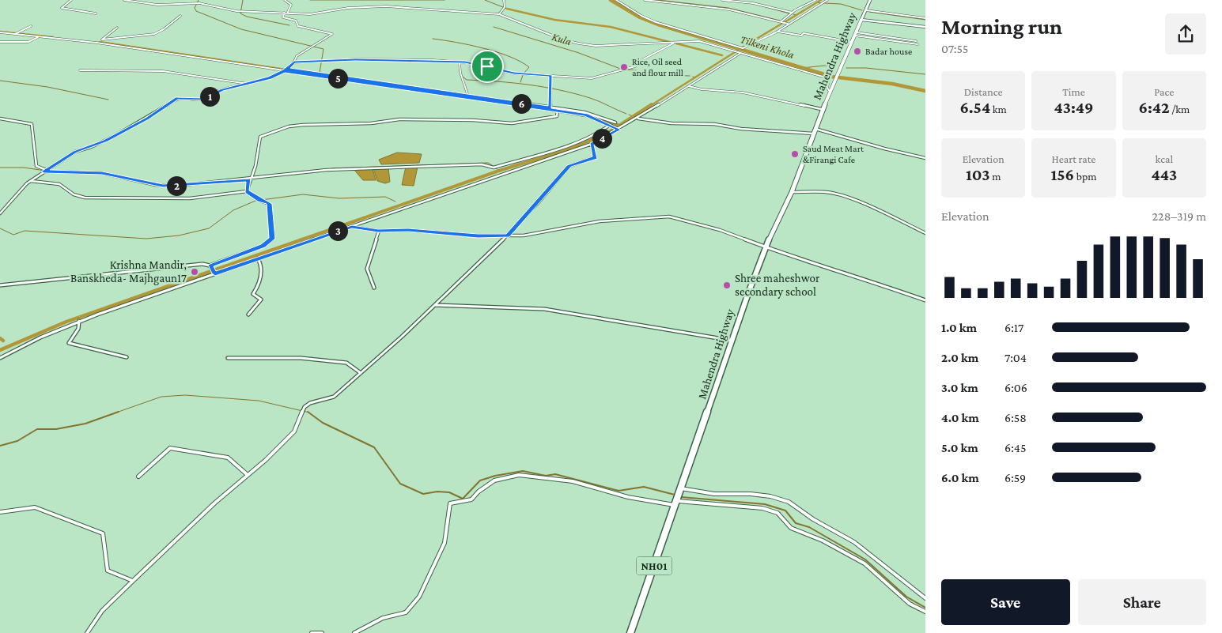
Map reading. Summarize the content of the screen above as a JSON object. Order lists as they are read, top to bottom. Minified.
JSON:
{"streets":{"highway":["Mahendra Highway","NH01"]},"water":["Kula","Tilkeni Khola"],"places":["Badar house","Rice, Oil seed and flour mill","Saud Meat Mart &Firangi Cafe","Krishna Mandir, Banskheda- Majhgaun17","Shree maheshwor secondary school"],"page":{"heading":["Morning run","07:55"],"stats":[["Distance","6.54 km"],["Time","43:49"],["Pace","6:42 /km"],["Elevation","103 m"],["Heart rate","156 bpm"],["kcal","443"]],"pins":["5","1","6","4","2","3"],"chart":["Elevation","228–319 m"],"list":[{"name":"1.0 km","note":"6:17"},{"name":"2.0 km","note":"7:04"},{"name":"3.0 km","note":"6:06"},{"name":"4.0 km","note":"6:58"},{"name":"5.0 km","note":"6:45"},{"name":"6.0 km","note":"6:59"}],"buttons":["Save","Share"]}}
